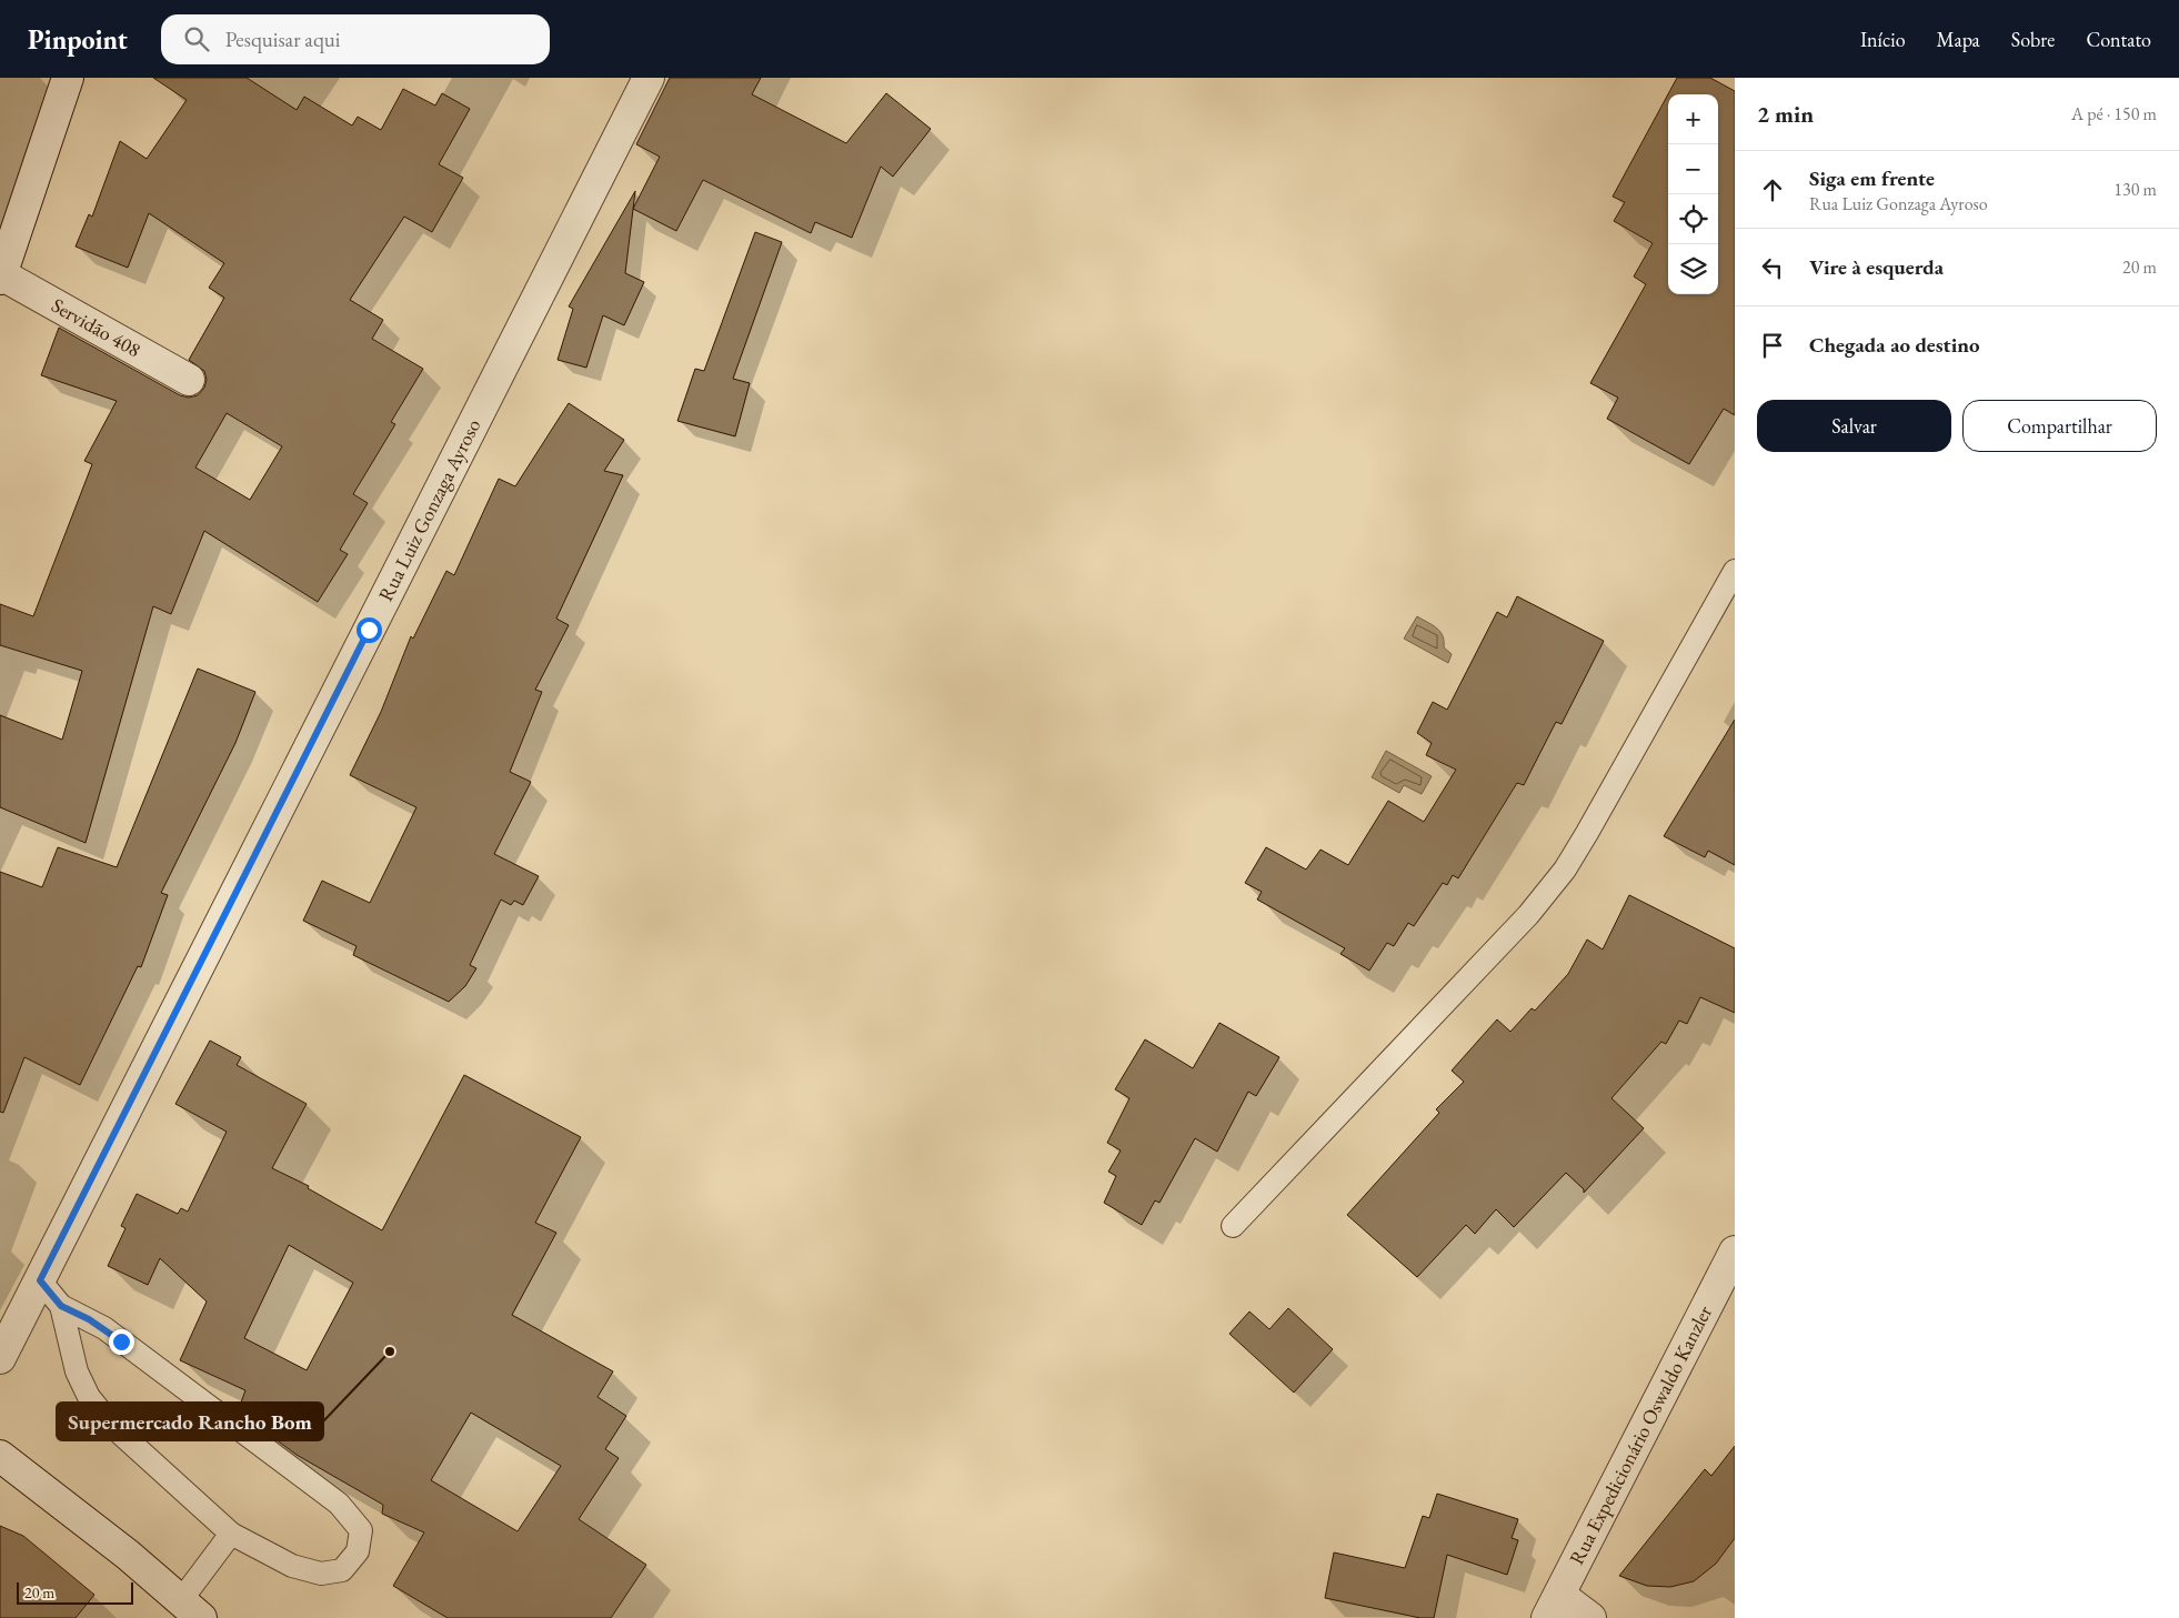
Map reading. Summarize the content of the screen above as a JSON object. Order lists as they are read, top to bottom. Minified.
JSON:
{"streets":{"street":["Servidão 408","Rua Luiz Gonzaga Ayroso","Rua Expedicionário Oswaldo Kanzler"]},"places":["Supermercado Rancho Bom"],"scale_bar":"20 m","page":{"header":"Pinpoint","search":"Pesquisar aqui","nav":["Início","Mapa","Sobre","Contato"],"heading":["2 min","A pé · 150 m"],"map_buttons":["+","−"],"list":[["Siga em frente","Rua Luiz Gonzaga Ayroso","130 m"],["Vire à esquerda","20 m"],"Chegada ao destino"],"buttons":["Salvar","Compartilhar"],"scale":"20 m"}}
